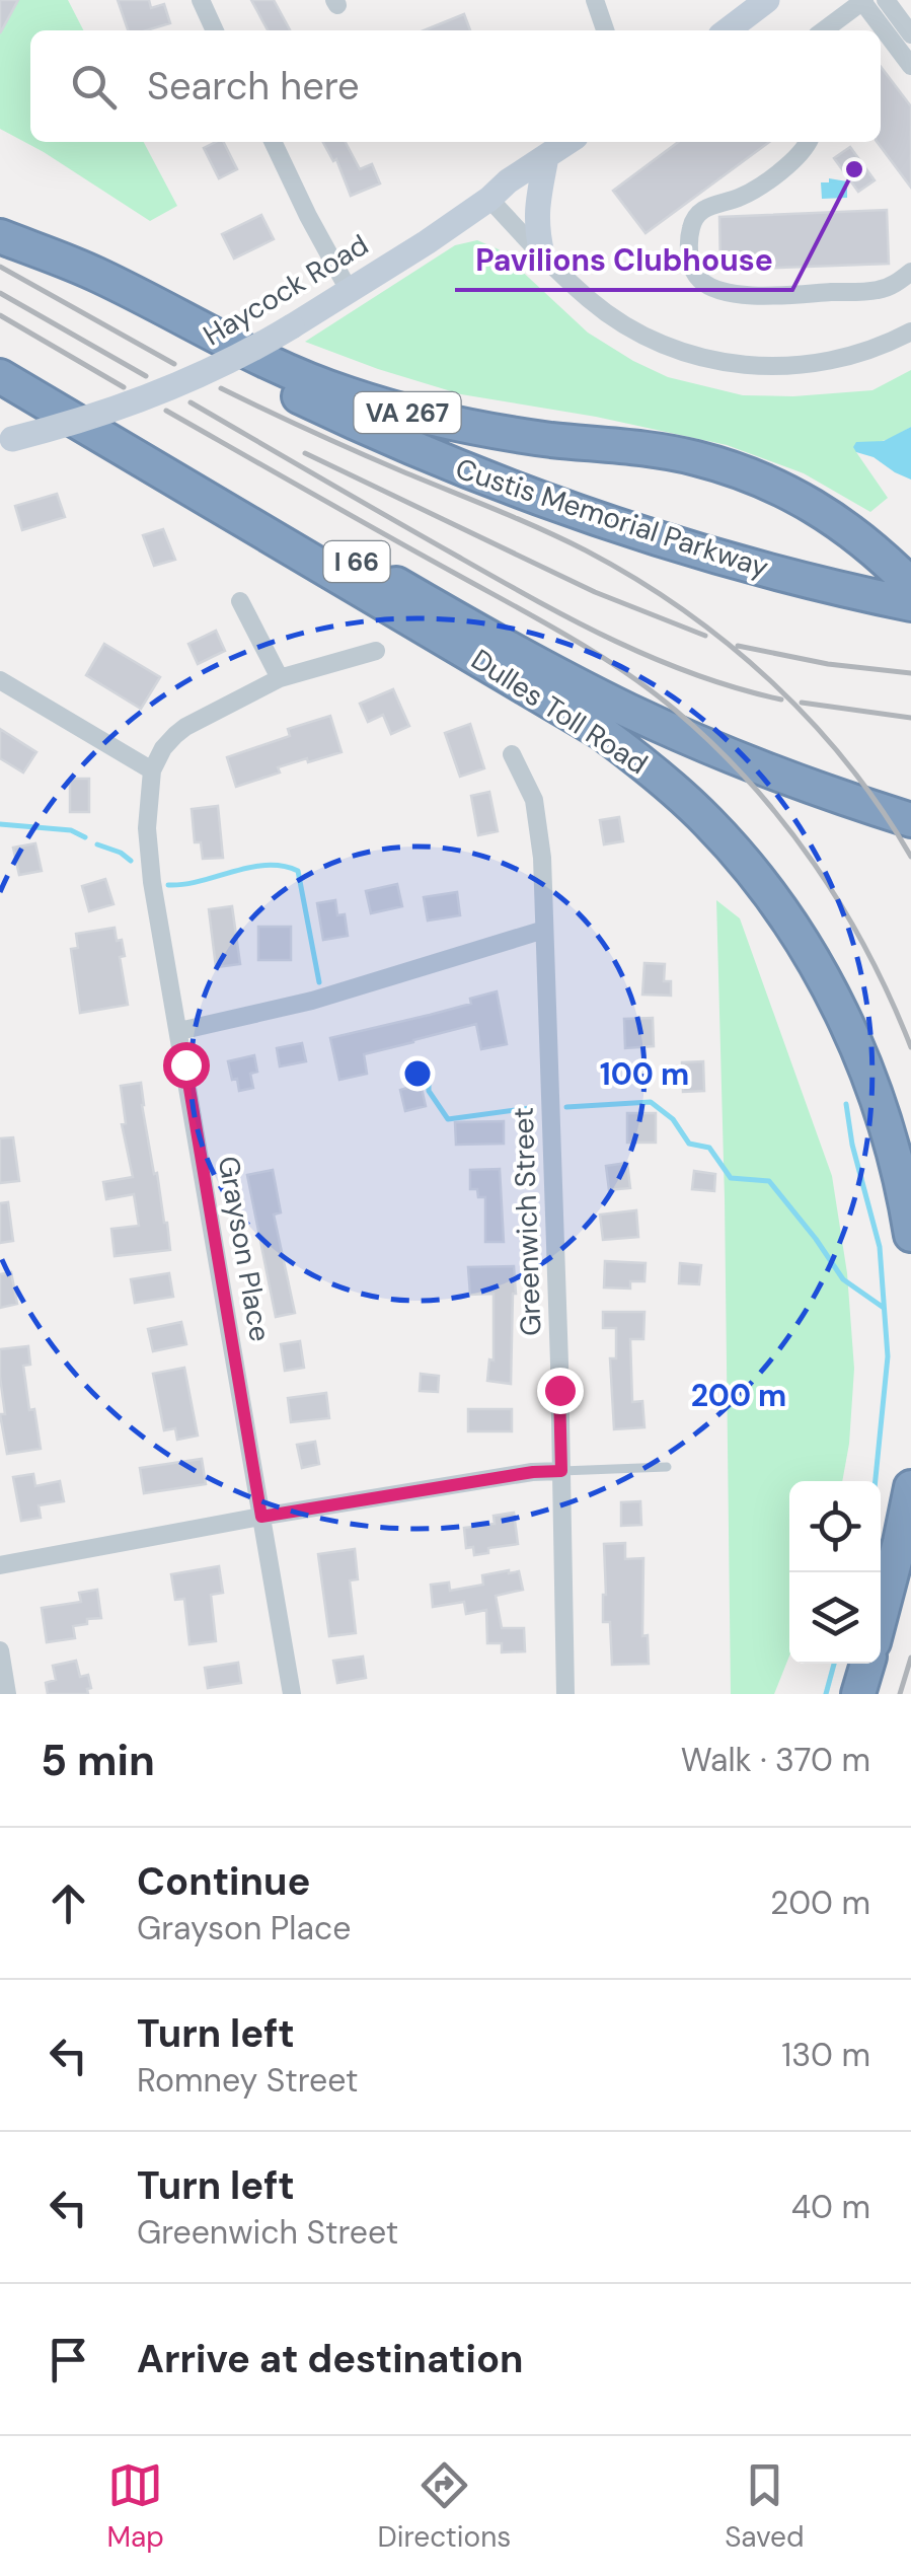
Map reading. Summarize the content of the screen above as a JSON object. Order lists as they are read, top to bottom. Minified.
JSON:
{"streets":{"highway":["VA 267","Custis Memorial Parkway","I 66","Dulles Toll Road"],"main road":["Haycock Road"],"street":["Greenwich Street","Grayson Place"]},"crossings":[["VA 267","Custis Memorial Parkway"]],"places":["Pavilions Clubhouse"],"page":{"search":"Search here","heading":["5 min","Walk · 370 m"],"list":[["Continue","Grayson Place","200 m"],["Turn left","Romney Street","130 m"],["Turn left","Greenwich Street","40 m"],"Arrive at destination"],"nav":["Map","Directions","Saved"]},"rings":["100 m","200 m"]}
